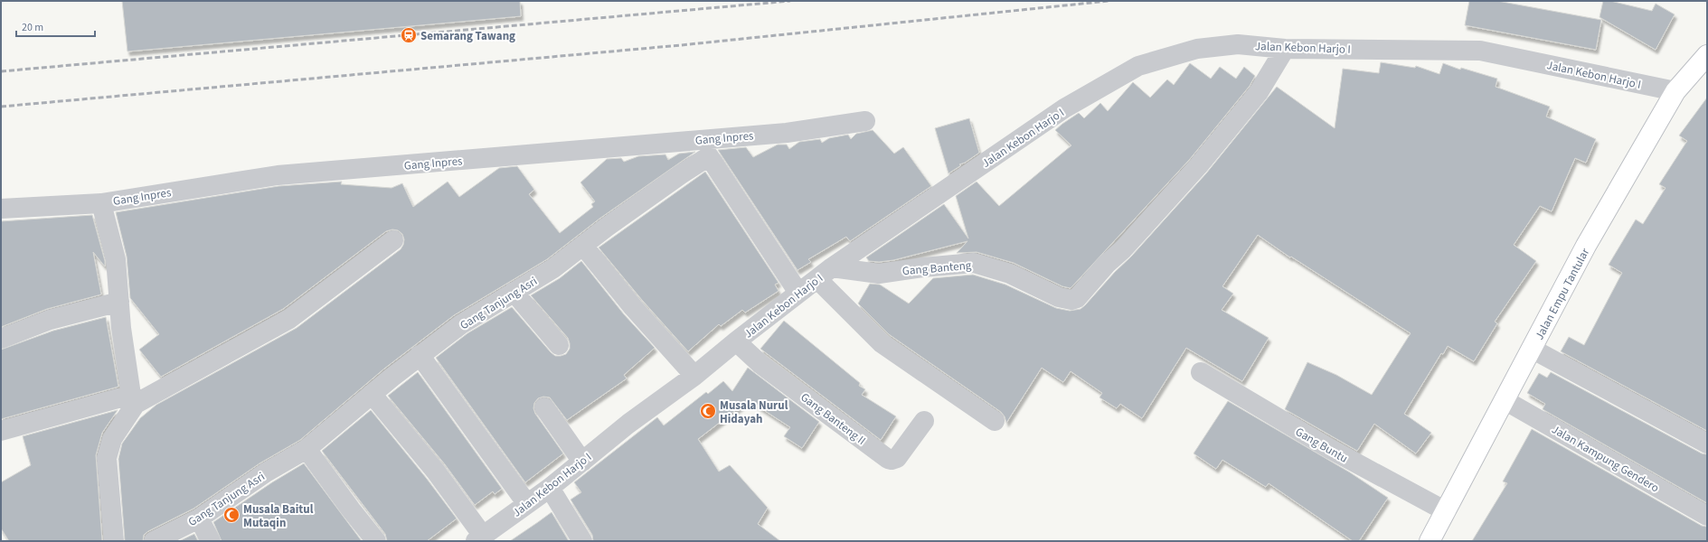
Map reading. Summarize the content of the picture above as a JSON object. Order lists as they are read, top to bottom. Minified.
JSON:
{"streets":{"street":["Jalan Kebon Harjo I","Gang Inpres","Gang Banteng","Jalan Empu Tantular","Gang Tanjung Asri","Gang Banteng II","Gang Buntu","Jalan Kampung Gendero"]},"crossings":[["Jalan Kebon Harjo I","Gang Banteng"],["Jalan Kebon Harjo I","Jalan Empu Tantular"],["Jalan Kebon Harjo I","Gang Banteng II"],["Gang Inpres","Gang Tanjung Asri"],["Jalan Empu Tantular","Gang Buntu"],["Jalan Empu Tantular","Jalan Kampung Gendero"]],"places":{"station":["Semarang Tawang"],"mosque":["Musala Nurul Hidayah","Musala Baitul Mutaqin"]},"scale_bar":"20 m"}
